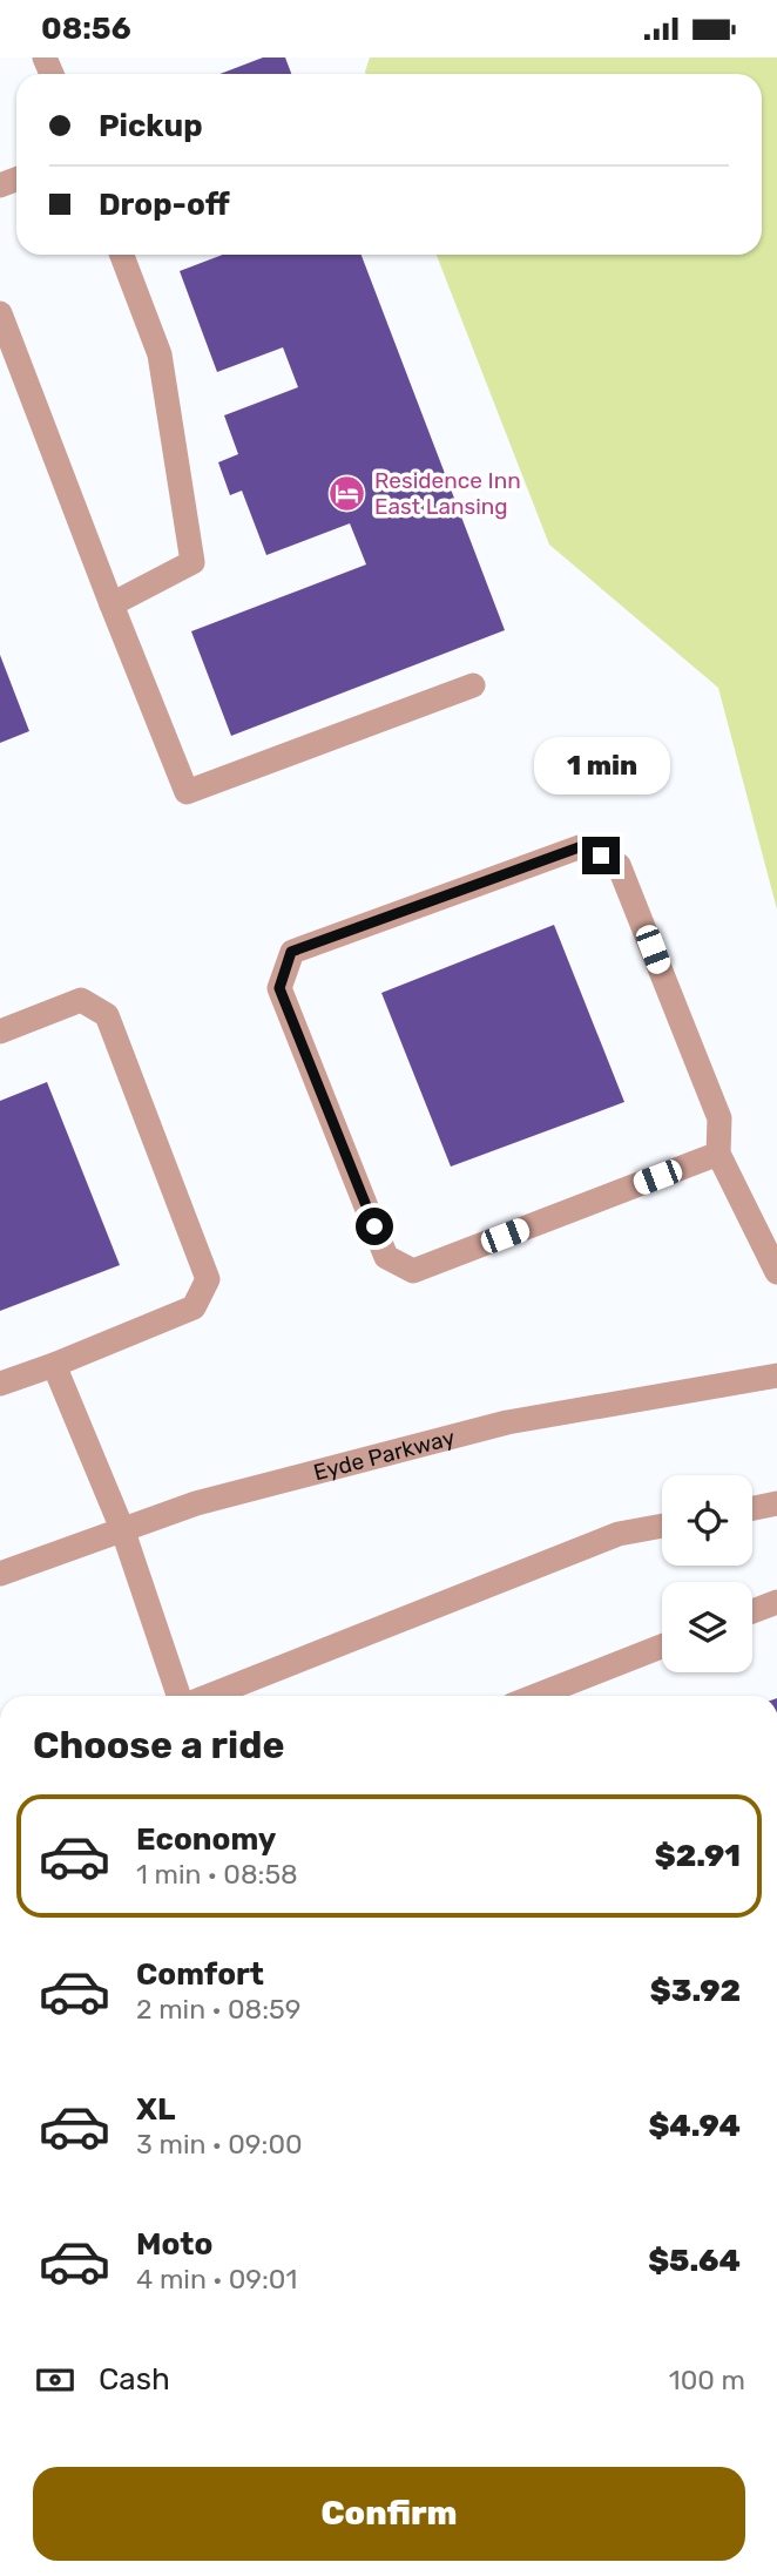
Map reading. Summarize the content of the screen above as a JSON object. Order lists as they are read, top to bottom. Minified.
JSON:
{"streets":{"street":["Eyde Parkway"]},"places":{"hotel":["Residence Inn East Lansing"]},"page":{"status":"08:56","banner":["Pickup","Drop-off"],"bubble":"1 min","heading":"Choose a ride","list":[{"name":"Economy","note":"1 min · 08:58","value":"$2.91"},{"name":"Comfort","note":"2 min · 08:59","value":"$3.92"},{"name":"XL","note":"3 min · 09:00","value":"$4.94"},{"name":"Moto","note":"4 min · 09:01","value":"$5.64"}],"pay":["Cash","100 m"],"buttons":"Confirm"}}
